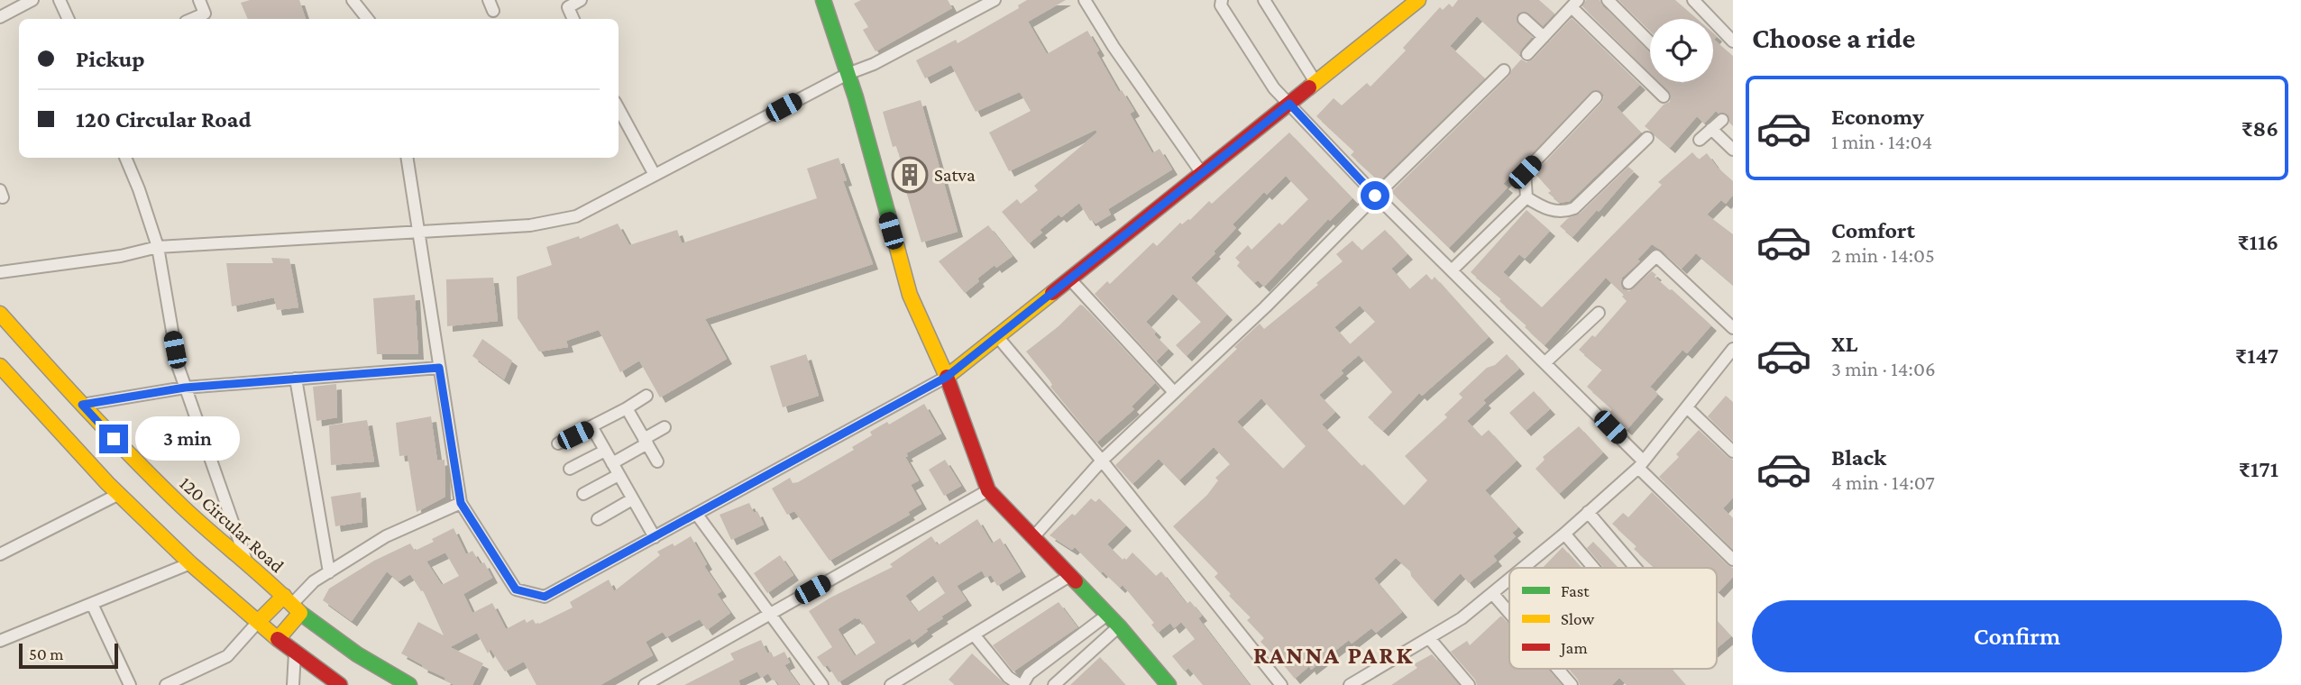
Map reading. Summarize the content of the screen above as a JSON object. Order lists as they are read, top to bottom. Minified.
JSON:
{"streets":{"street":["120 Circular Road"]},"districts":["RANNA PARK"],"places":{"building":["Satva"]},"legend":["Fast","Slow","Jam"],"scale_bar":"50 m","page":{"heading":"Choose a ride","banner":["Pickup","120 Circular Road"],"list":[{"name":"Economy","note":"1 min · 14:04","value":"₹86"},{"name":"Comfort","note":"2 min · 14:05","value":"₹116"},{"name":"XL","note":"3 min · 14:06","value":"₹147"},{"name":"Black","note":"4 min · 14:07","value":"₹171"}],"bubble":"3 min","buttons":"Confirm","scale":"50 m"}}
